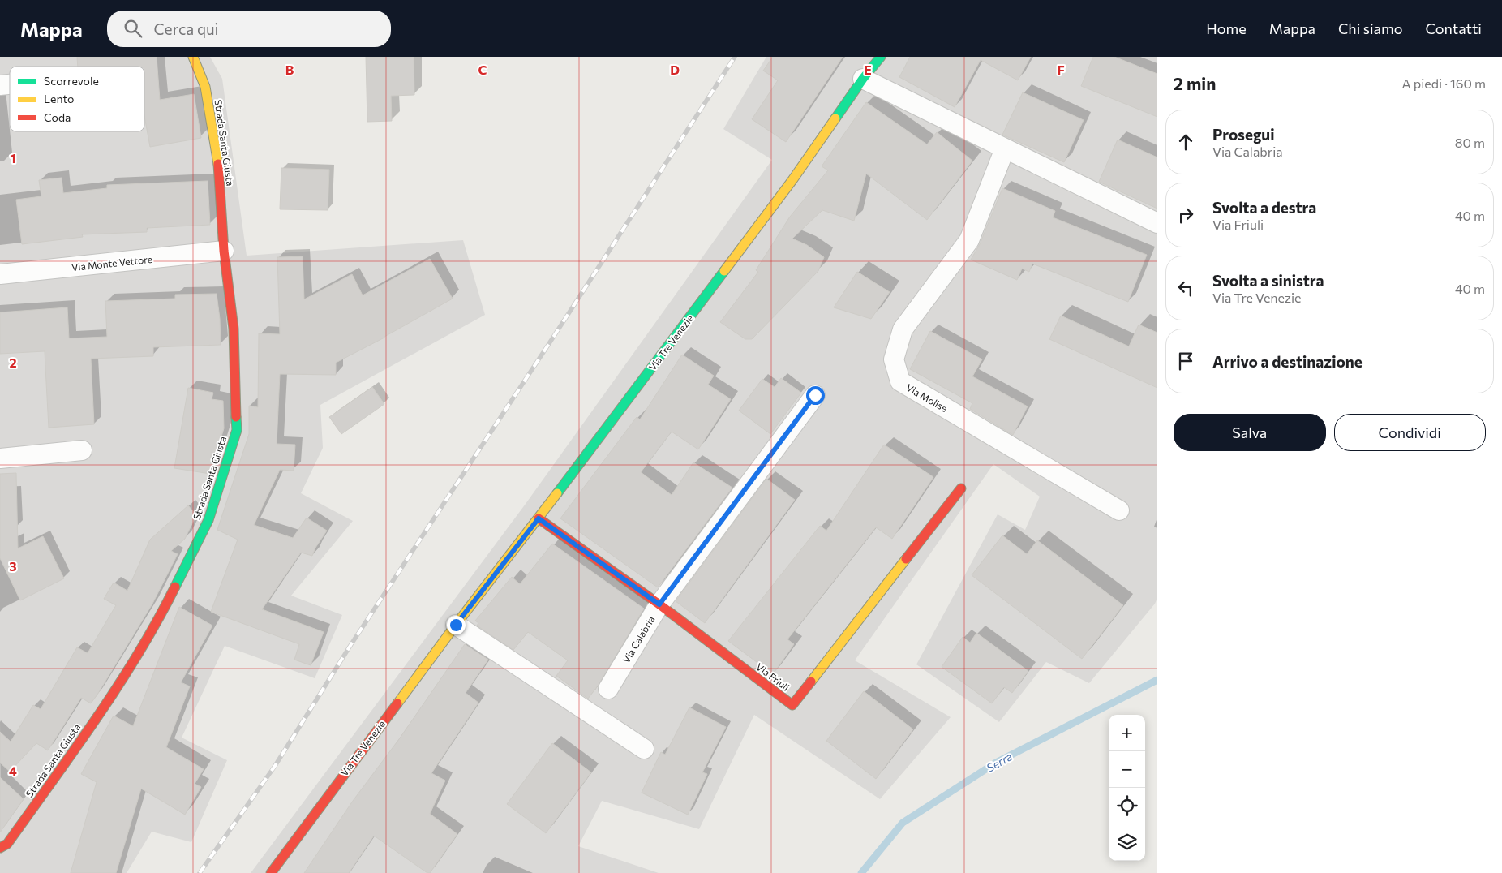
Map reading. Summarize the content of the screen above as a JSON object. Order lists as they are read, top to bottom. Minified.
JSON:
{"streets":{"street":["Strada Santa Giusta","Via Monte Vettore","Via Tre Venezie","Via Molise","Via Calabria","Via Friuli"]},"crossings":[["Strada Santa Giusta","Via Monte Vettore"],["Via Tre Venezie","Via Friuli"],["Via Calabria","Via Friuli"]],"water":["Serra"],"legend":["Scorrevole","Lento","Coda"],"page":{"header":"Mappa","search":"Cerca qui","nav":["Home","Mappa","Chi siamo","Contatti"],"heading":["2 min","A piedi · 160 m"],"list":[["Prosegui","Via Calabria","80 m"],["Svolta a destra","Via Friuli","40 m"],["Svolta a sinistra","Via Tre Venezie","40 m"],"Arrivo a destinazione"],"buttons":["Salva","Condividi"],"map_buttons":["+","−"]},"grid":{"columns":["B","C","D","E","F"],"rows":["1","2","3","4"]}}
